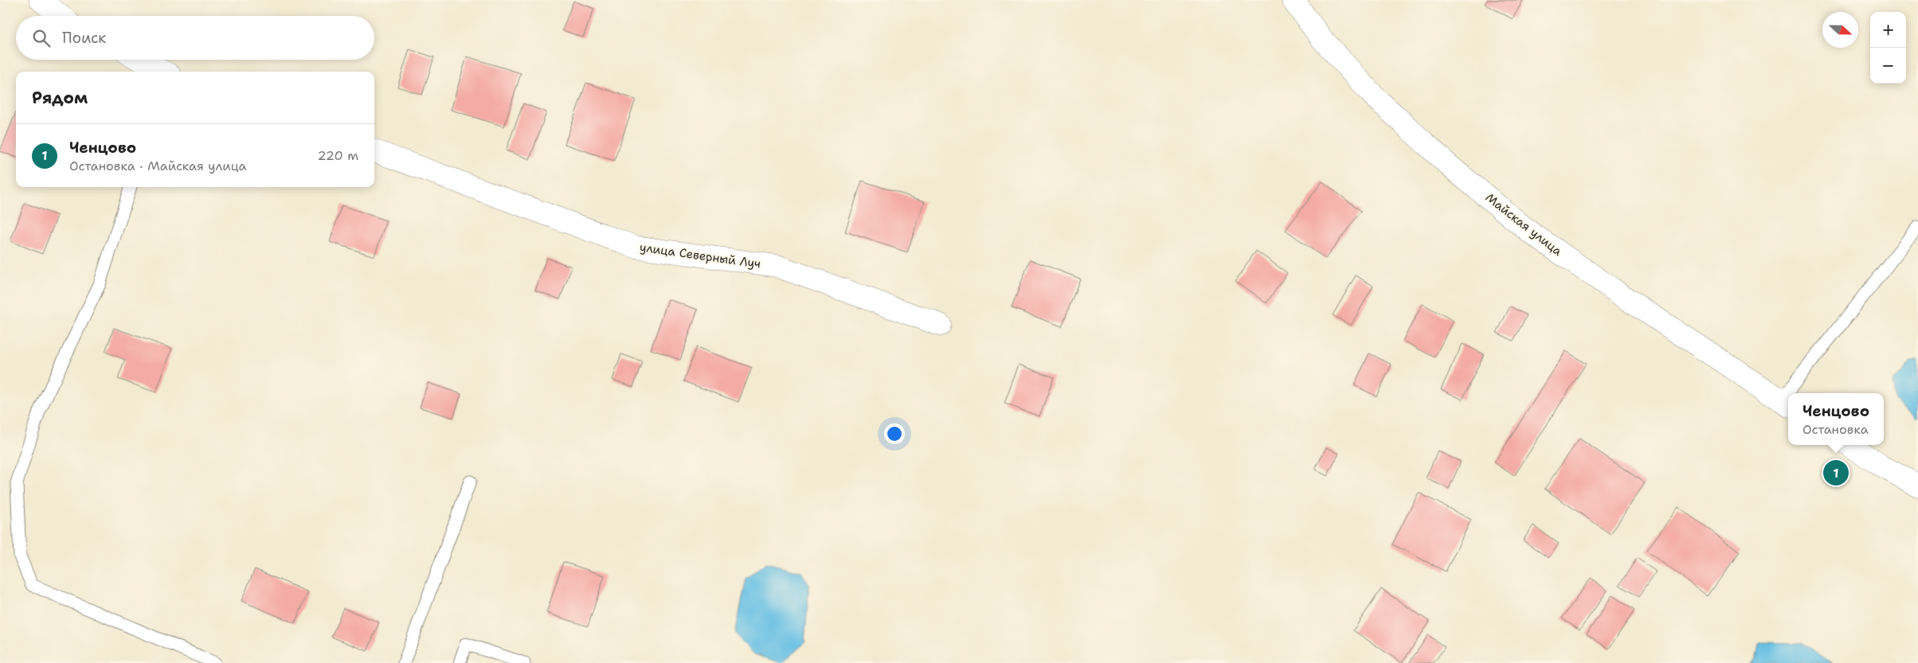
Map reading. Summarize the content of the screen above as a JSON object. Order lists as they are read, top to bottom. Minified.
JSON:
{"streets":{"street":["Майская улица","улица Северный Луч"]},"north":"right","page":{"map_buttons":["+","−"],"search":"Поиск","heading":"Рядом","list":[{"mark":"1","name":"Ченцово","note":"Остановка · Майская улица","value":"220 m"}],"popup":["Ченцово","Остановка"],"pins":"1"}}
